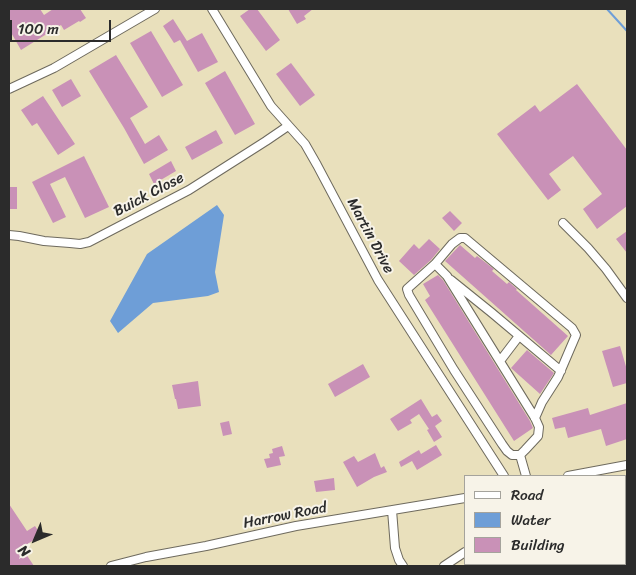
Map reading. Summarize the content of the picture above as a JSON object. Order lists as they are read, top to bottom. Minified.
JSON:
{"streets":{"street":["Buick Close","Martin Drive","Harrow Road"]},"crossings":[["Buick Close","Martin Drive"]],"legend":["Road","Water","Building"],"scale_bar":"100 m","north":"bottom left"}
